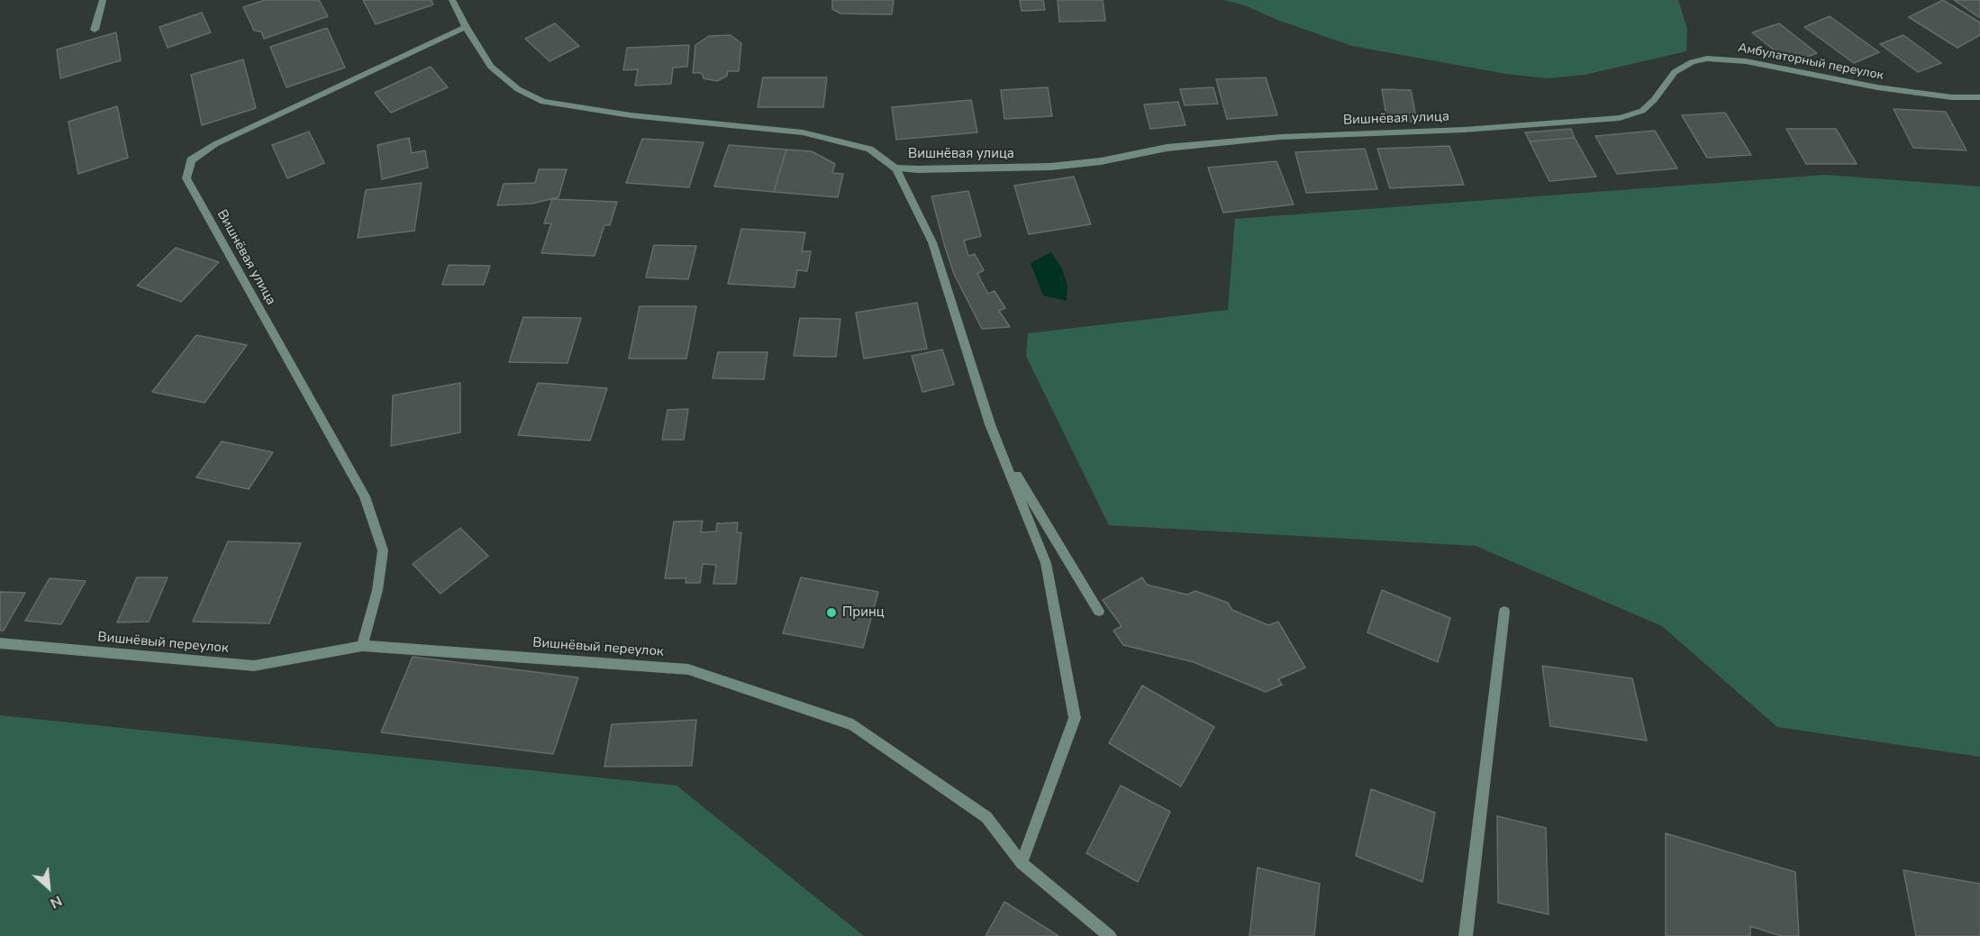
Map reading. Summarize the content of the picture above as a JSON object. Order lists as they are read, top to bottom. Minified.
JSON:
{"streets":{"street":["Амбулаторный переулок","Вишнёвая улица","Вишнёвый переулок"]},"crossings":[["Амбулаторный переулок","Вишнёвая улица"],["Вишнёвая улица","Вишнёвый переулок"]],"places":["Принц"],"north":"bottom right"}
